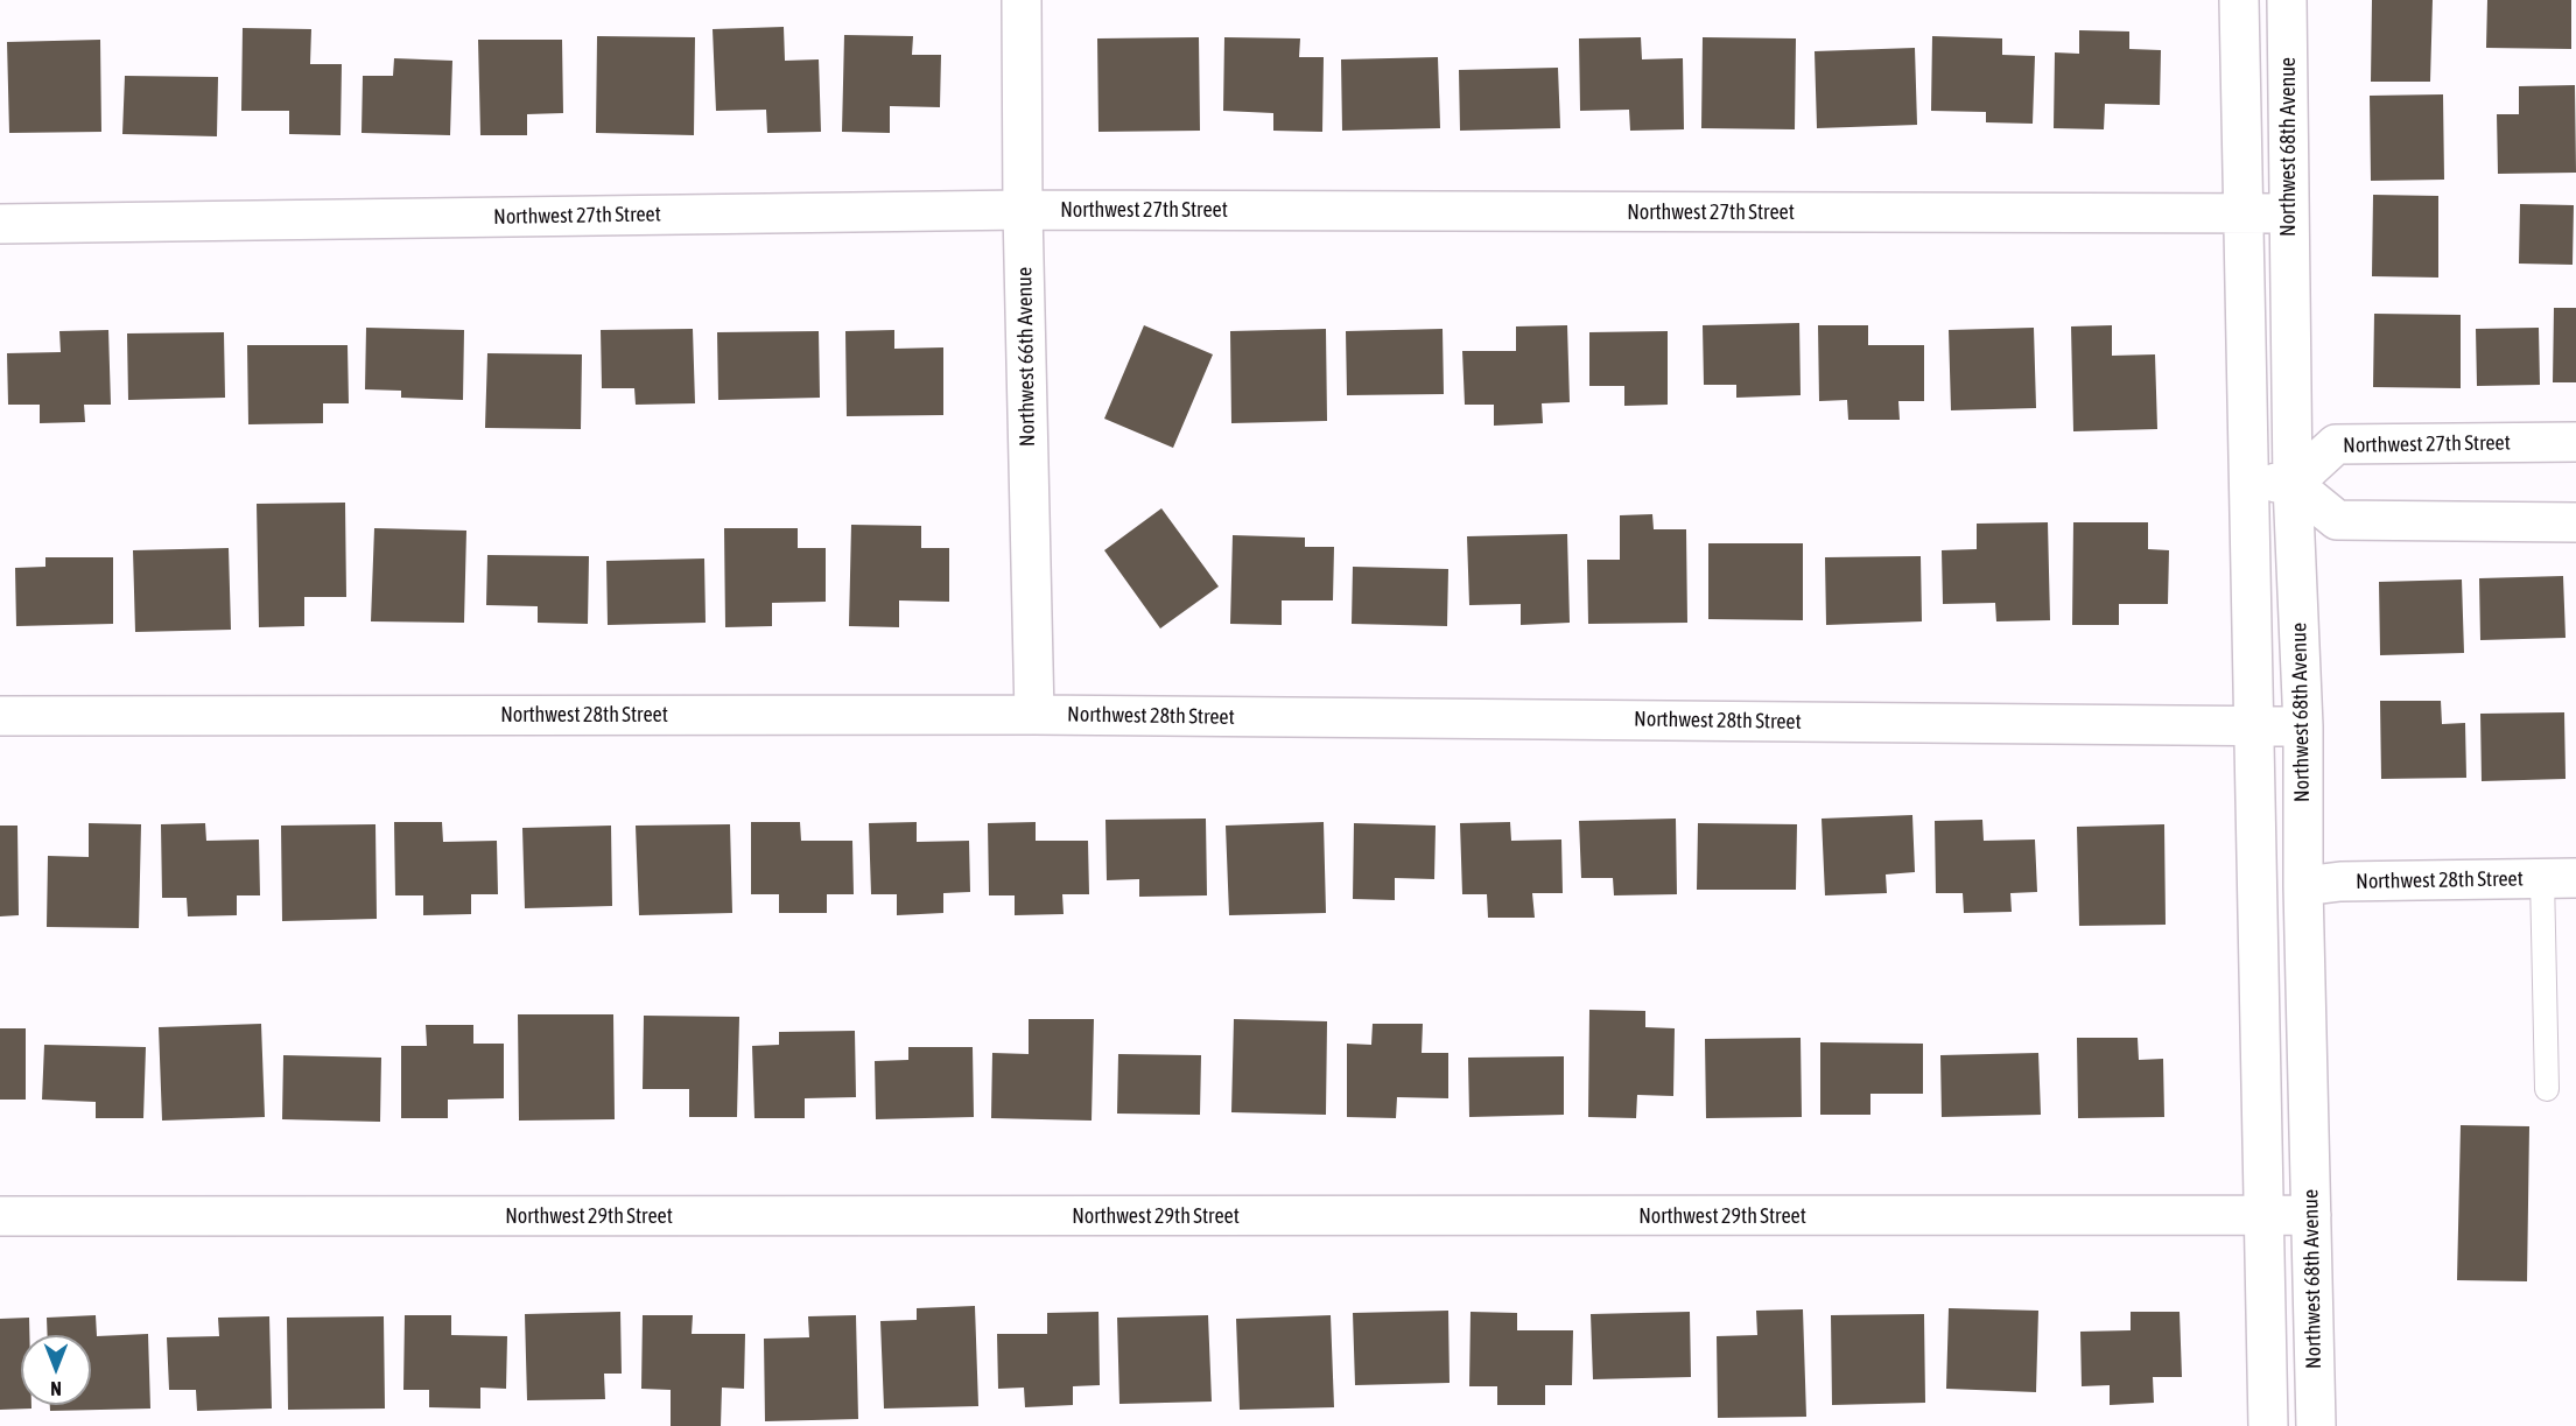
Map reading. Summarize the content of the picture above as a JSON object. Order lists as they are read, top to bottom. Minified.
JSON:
{"streets":{"street":["Northwest 68th Avenue","Northwest 27th Street","Northwest 66th Avenue","Northwest 28th Street","Northwest 29th Street"]},"crossings":[["Northwest 68th Avenue","Northwest 27th Street"],["Northwest 68th Avenue","Northwest 28th Street"],["Northwest 68th Avenue","Northwest 29th Street"],["Northwest 27th Street","Northwest 66th Avenue"],["Northwest 66th Avenue","Northwest 28th Street"]],"north":"bottom"}
